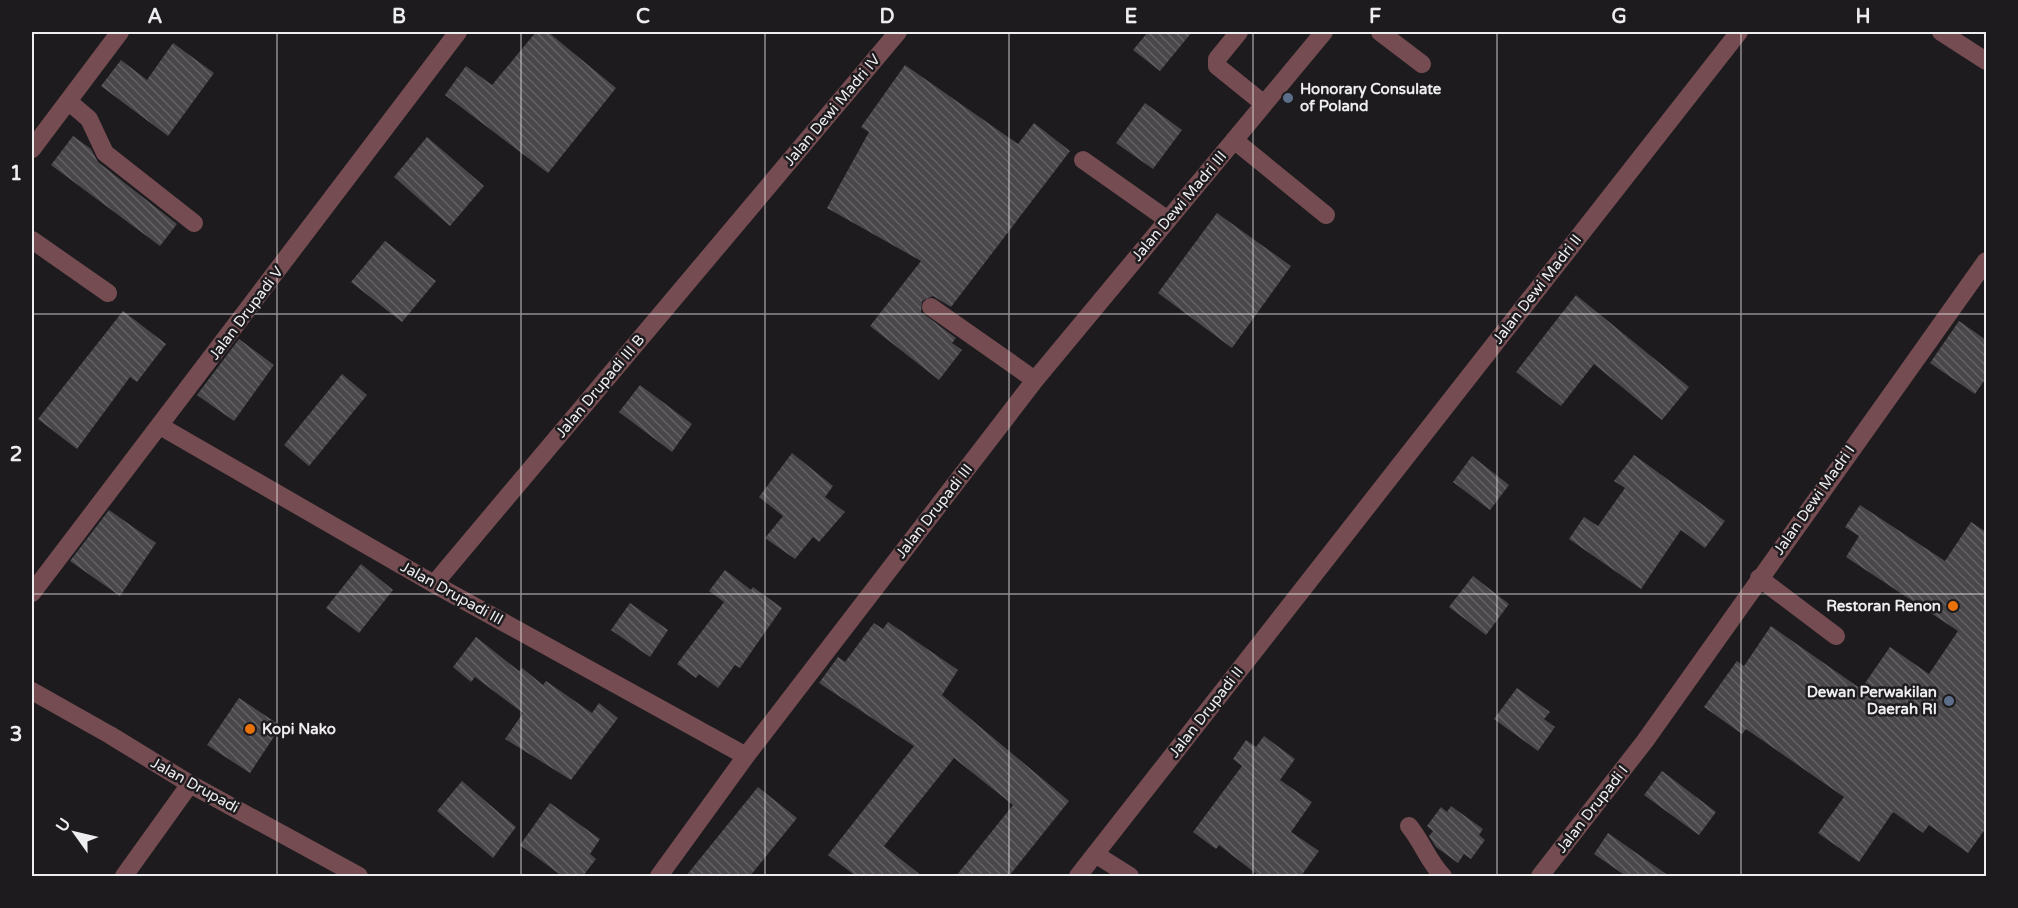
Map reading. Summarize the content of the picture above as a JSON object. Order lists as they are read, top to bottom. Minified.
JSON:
{"streets":{"street":["Jalan Dewi Madri IV","Jalan Dewi Madri III","Jalan Dewi Madri II","Jalan Drupadi V","Jalan Drupadi III B","Jalan Dewi Madri I","Jalan Drupadi III","Jalan Drupadi II","Jalan Drupadi","Jalan Drupadi I"]},"crossings":[["Jalan Dewi Madri IV","Jalan Drupadi III B"],["Jalan Dewi Madri III","Jalan Drupadi III"],["Jalan Dewi Madri II","Jalan Drupadi II"],["Jalan Drupadi V","Jalan Drupadi III"],["Jalan Drupadi III B","Jalan Drupadi III"],["Jalan Dewi Madri I","Jalan Drupadi I"]],"places":["Honorary Consulate of Poland","Restoran Renon","Dewan Perwakilan Daerah RI","Kopi Nako"],"north":"top left","grid":{"columns":["A","B","C","D","E","F","G","H"],"rows":["1","2","3"]}}
